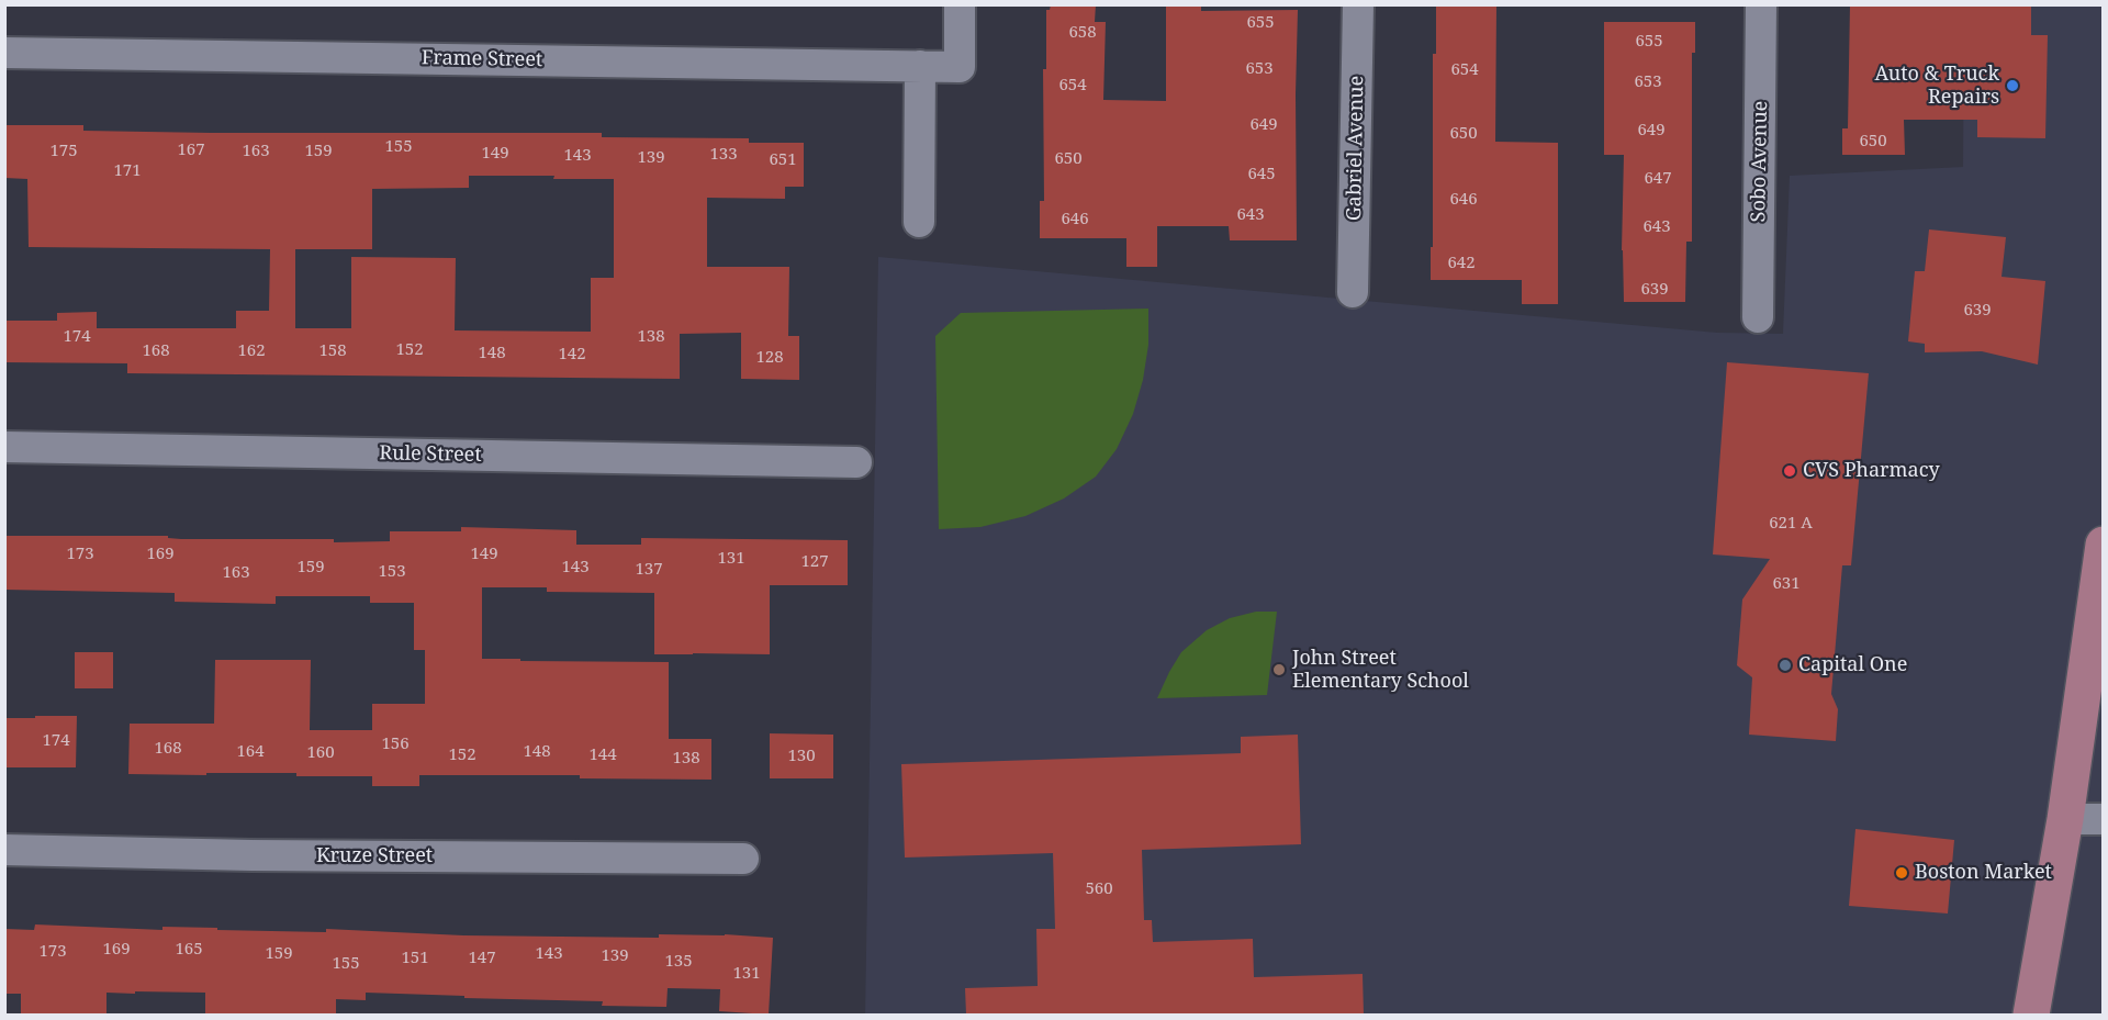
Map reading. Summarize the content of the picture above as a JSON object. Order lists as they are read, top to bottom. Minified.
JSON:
{"streets":{"street":["Frame Street","Gabriel Avenue","Sobo Avenue","Rule Street","Kruze Street"]},"places":["Auto & Truck Repairs","CVS Pharmacy","Capital One","John Street Elementary School","Boston Market"],"house_numbers":["655","658","655","653","654","653","654","649","649","650","650","155","167","175","163","159","149","133","143","139","650","651","171","645","647","646","643","646","643","642","639","639","174","138","152","168","162","158","148","142","128","621 A","173","169","149","131","127","159","143","137","153","163","631","174","156","168","164","148","160","152","144","130","138","560","169","165","173","159","143","139","151","147","135","155","131"]}
